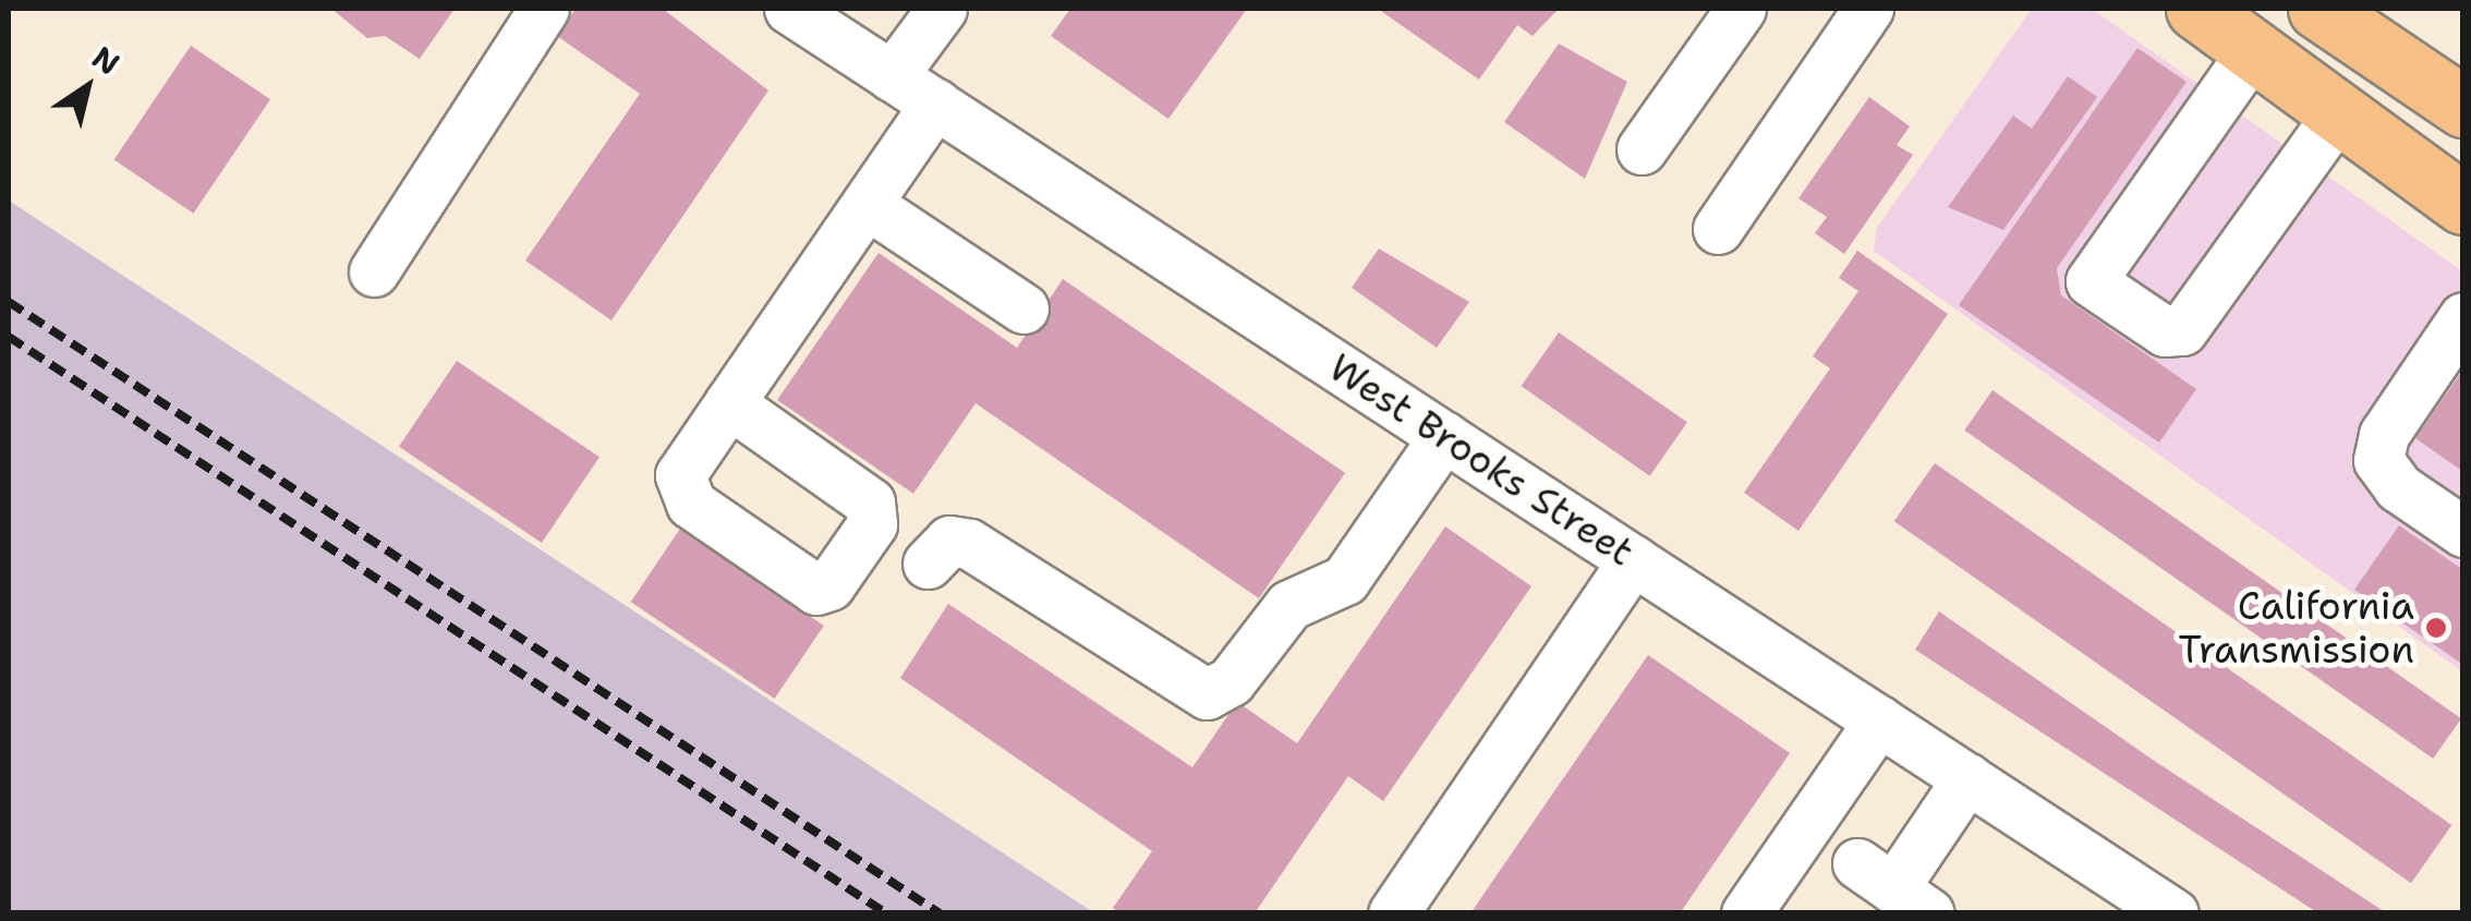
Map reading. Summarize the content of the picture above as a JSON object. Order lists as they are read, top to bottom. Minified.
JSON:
{"streets":{"street":["West Brooks Street"]},"places":["California Transmission"],"north":"top right"}
